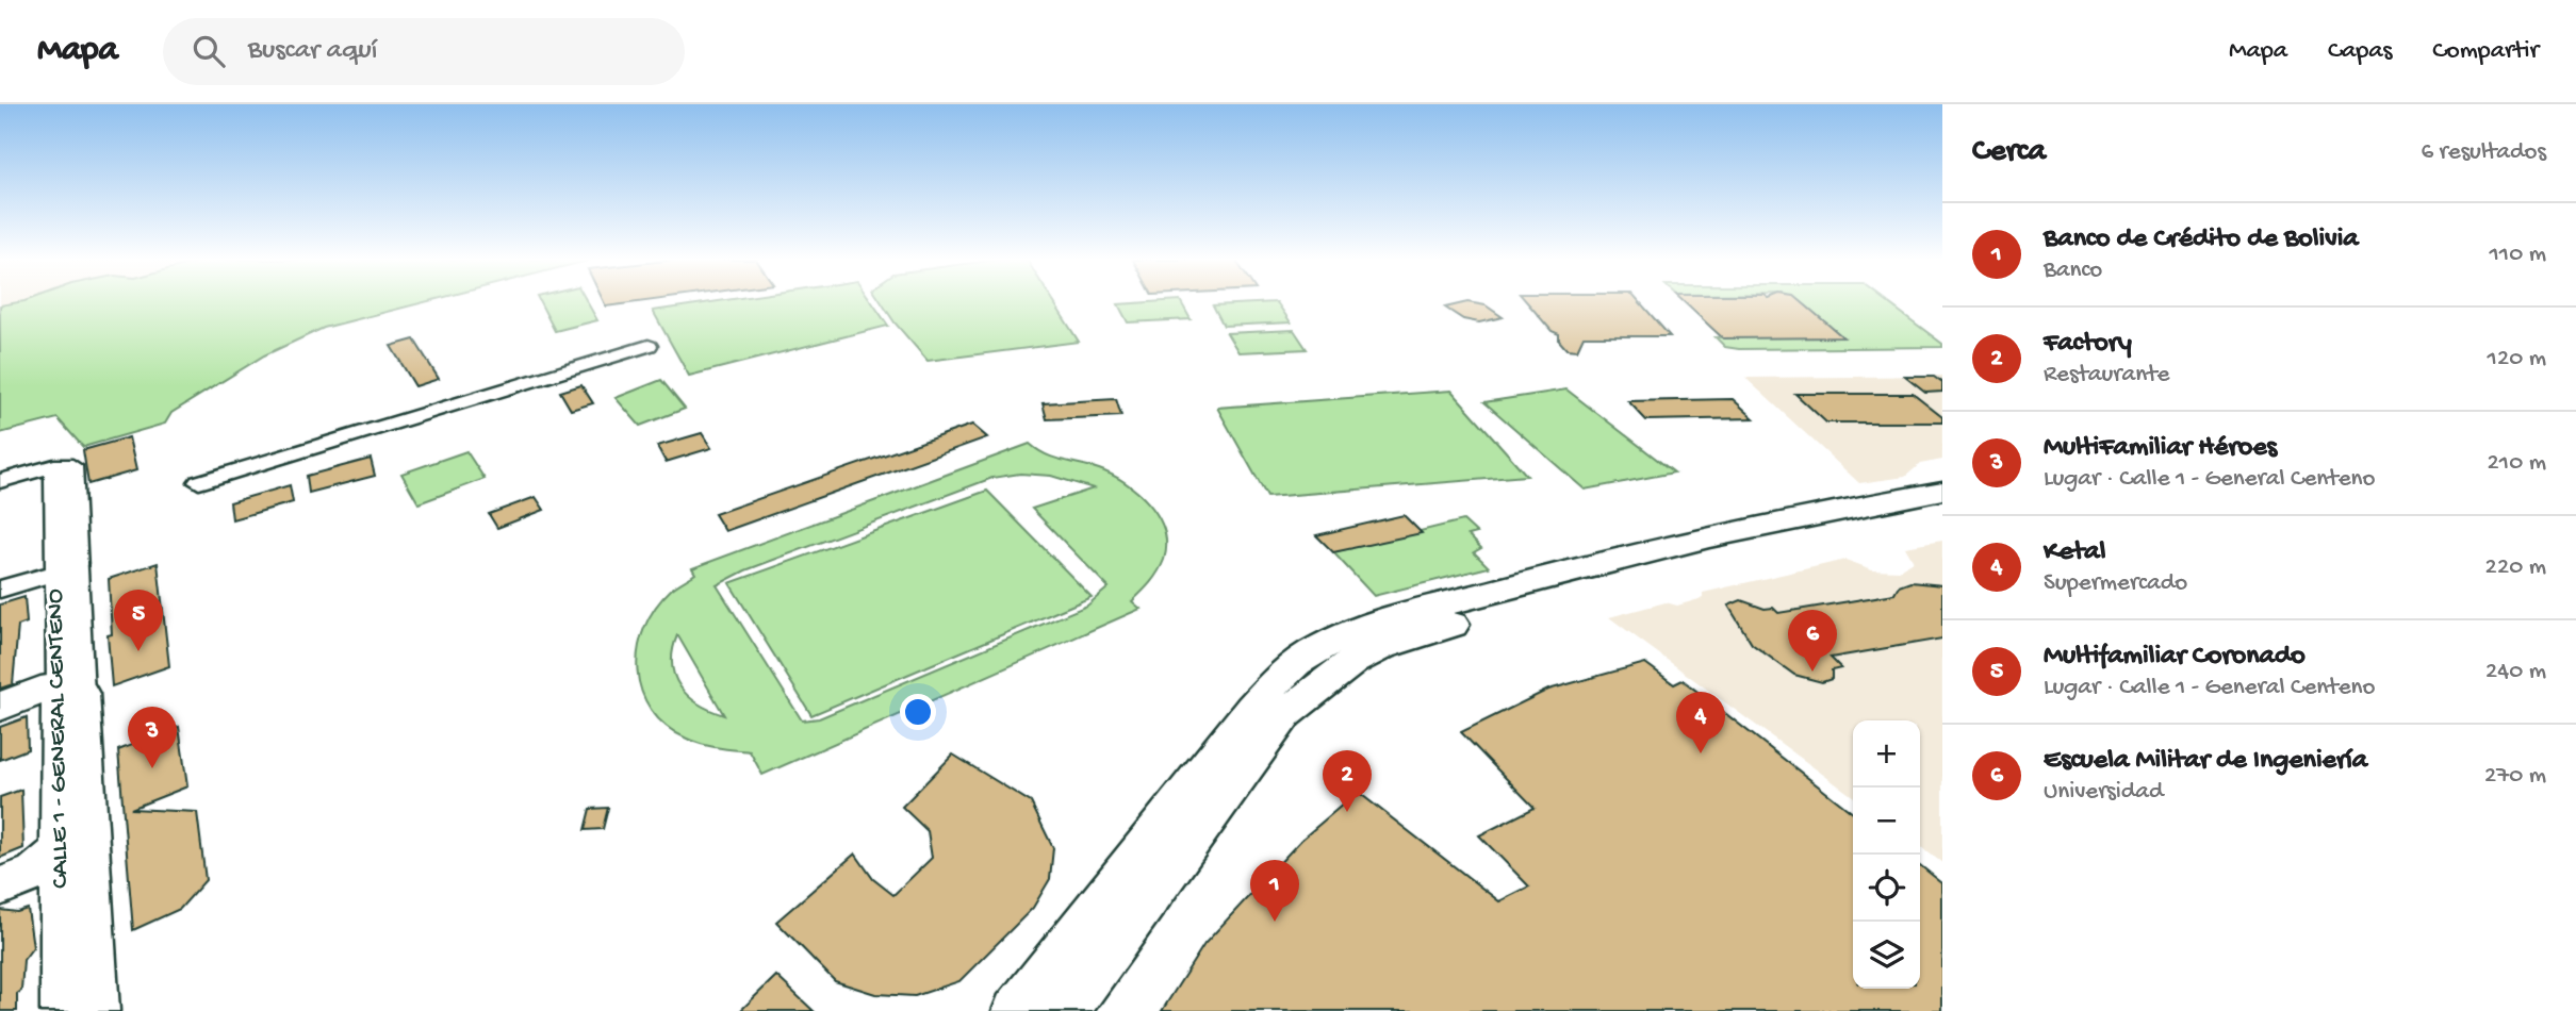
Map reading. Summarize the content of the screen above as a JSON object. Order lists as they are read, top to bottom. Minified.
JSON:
{"streets":{"main road":["CALLE 1 - GENERAL CENTENO"]},"page":{"header":"Mapa","search":"Buscar aquí","nav":["Mapa","Capas","Compartir"],"heading":["Cerca","6 resultados"],"list":[{"mark":"1","name":"Banco de Crédito de Bolivia","note":"Banco","value":"110 m"},{"mark":"2","name":"Factory","note":"Restaurante","value":"120 m"},{"mark":"3","name":"MultiFamiliar Héroes","note":"Lugar · Calle 1 - General Centeno","value":"210 m"},{"mark":"4","name":"Ketal","note":"Supermercado","value":"220 m"},{"mark":"5","name":"Multifamiliar Coronado","note":"Lugar · Calle 1 - General Centeno","value":"240 m"},{"mark":"6","name":"Escuela Militar de Ingeniería","note":"Universidad","value":"270 m"}],"pins":["5","6","4","3","2","1"],"map_buttons":["+","−"]}}
